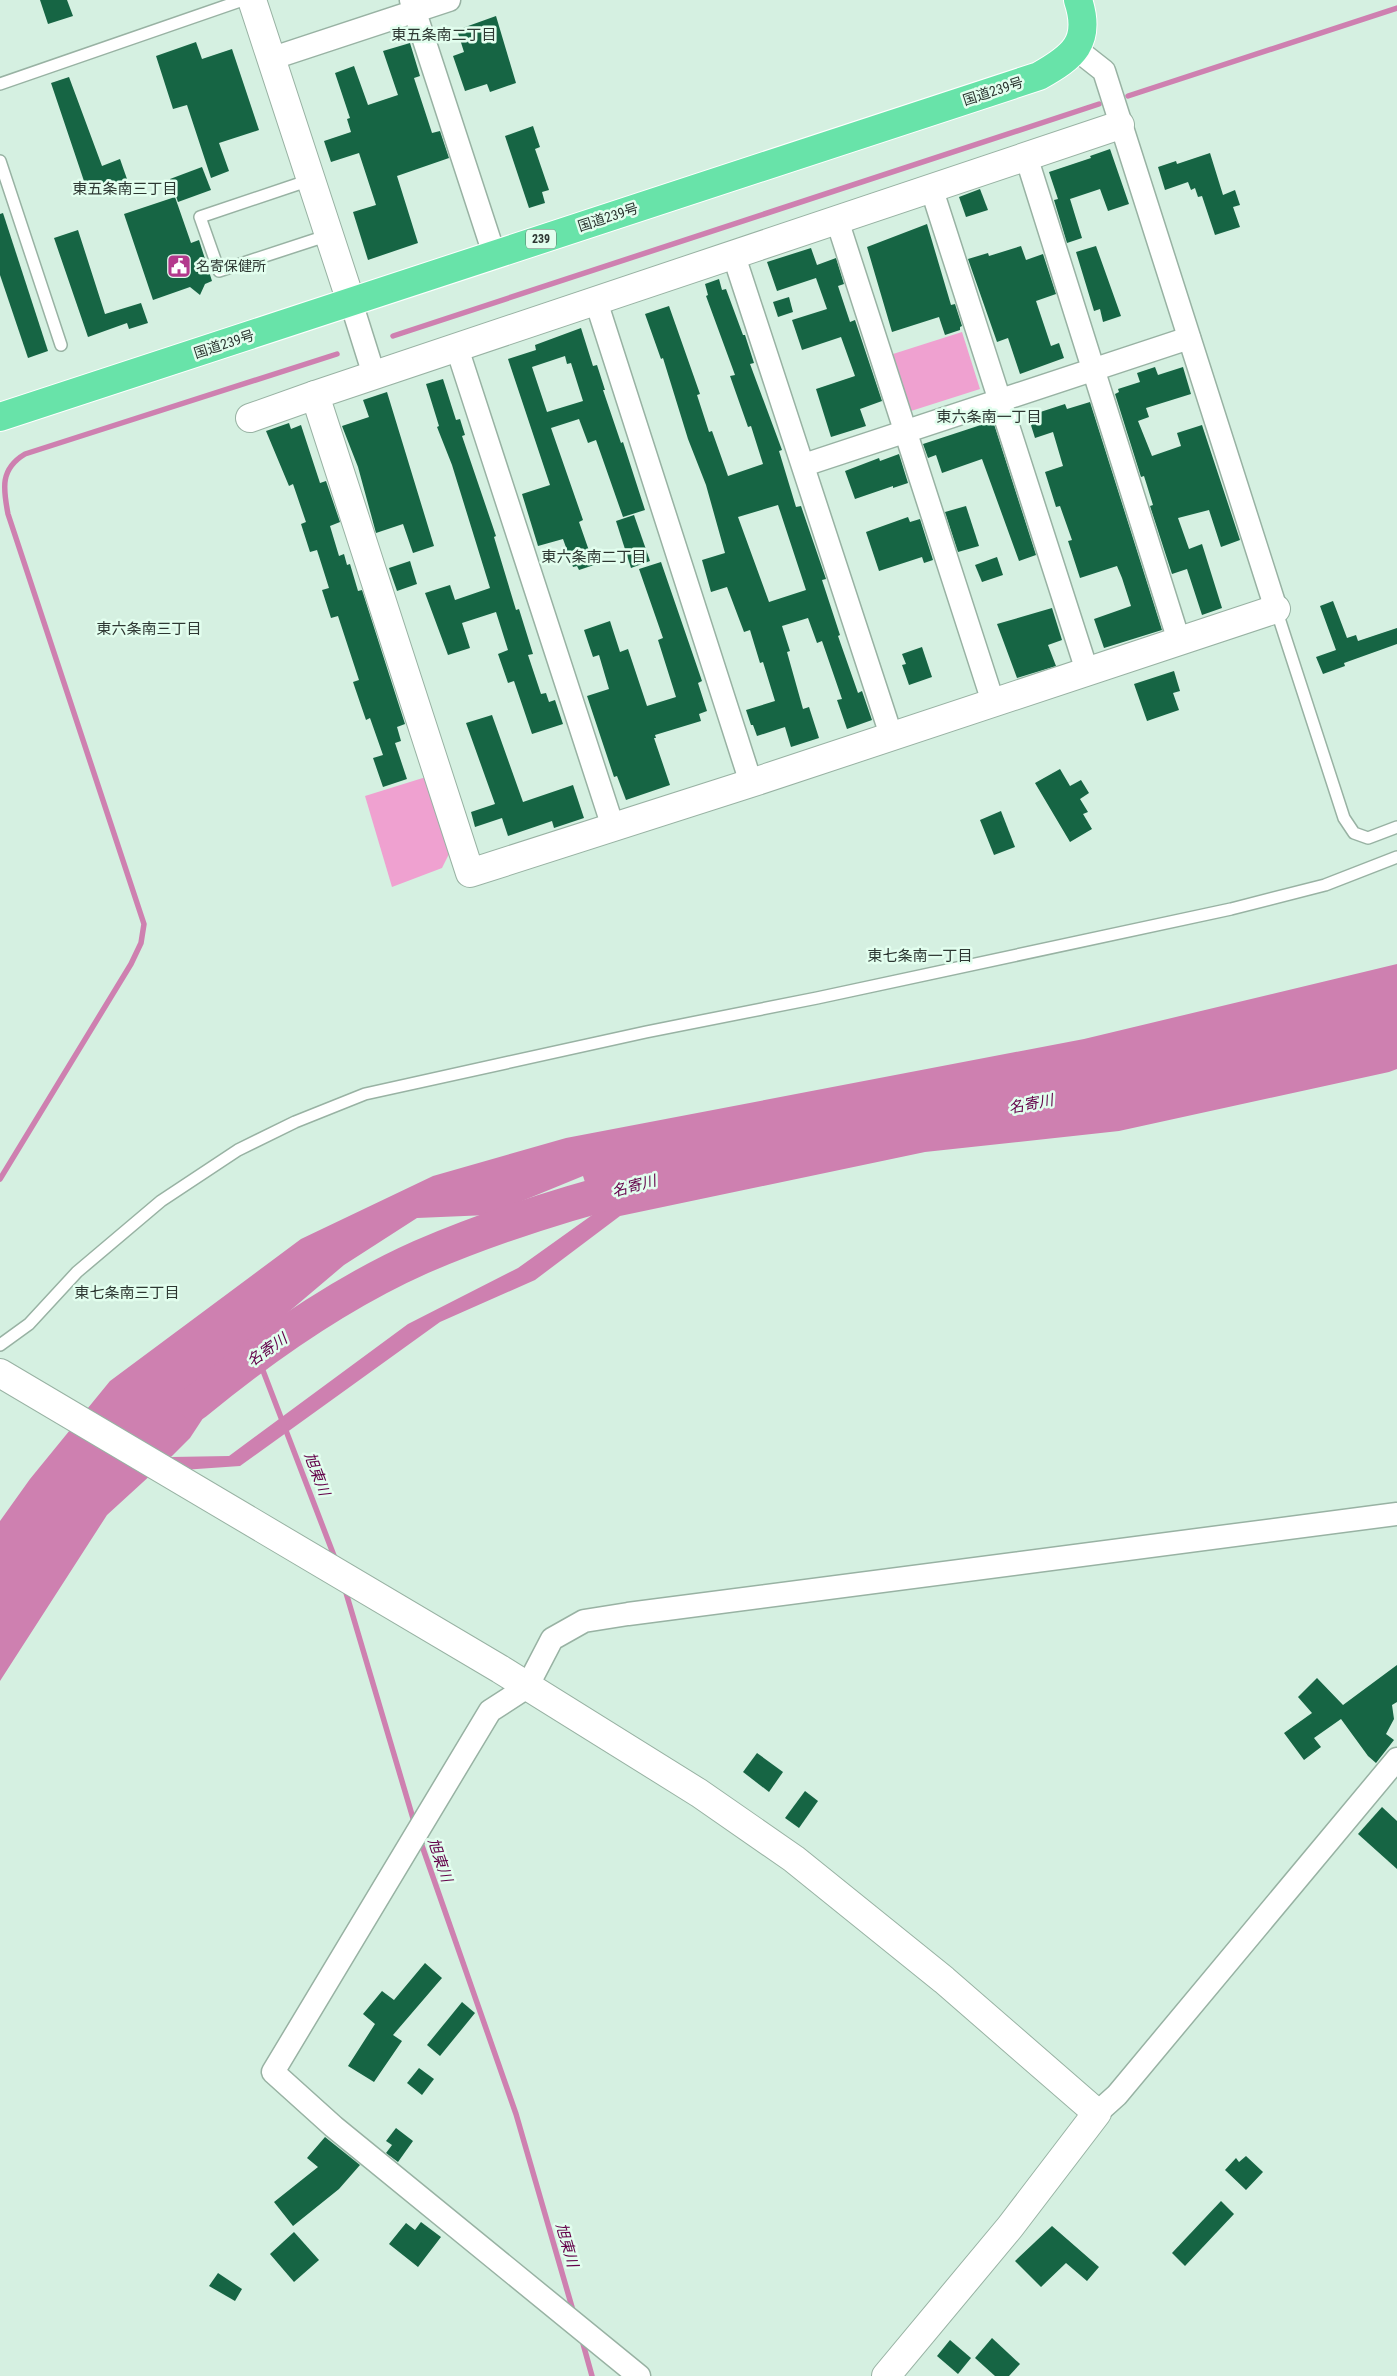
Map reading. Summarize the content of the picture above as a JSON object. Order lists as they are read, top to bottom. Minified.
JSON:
{"streets":{"highway":["国道239号","239"]},"districts":["東五条南二丁目","東五条南三丁目","東六条南一丁目","東六条南二丁目","東六条南三丁目","東七条南一丁目","東七条南三丁目"],"water":["名寄川","旭東川"],"places":{"public building":["名寄保健所"]}}
